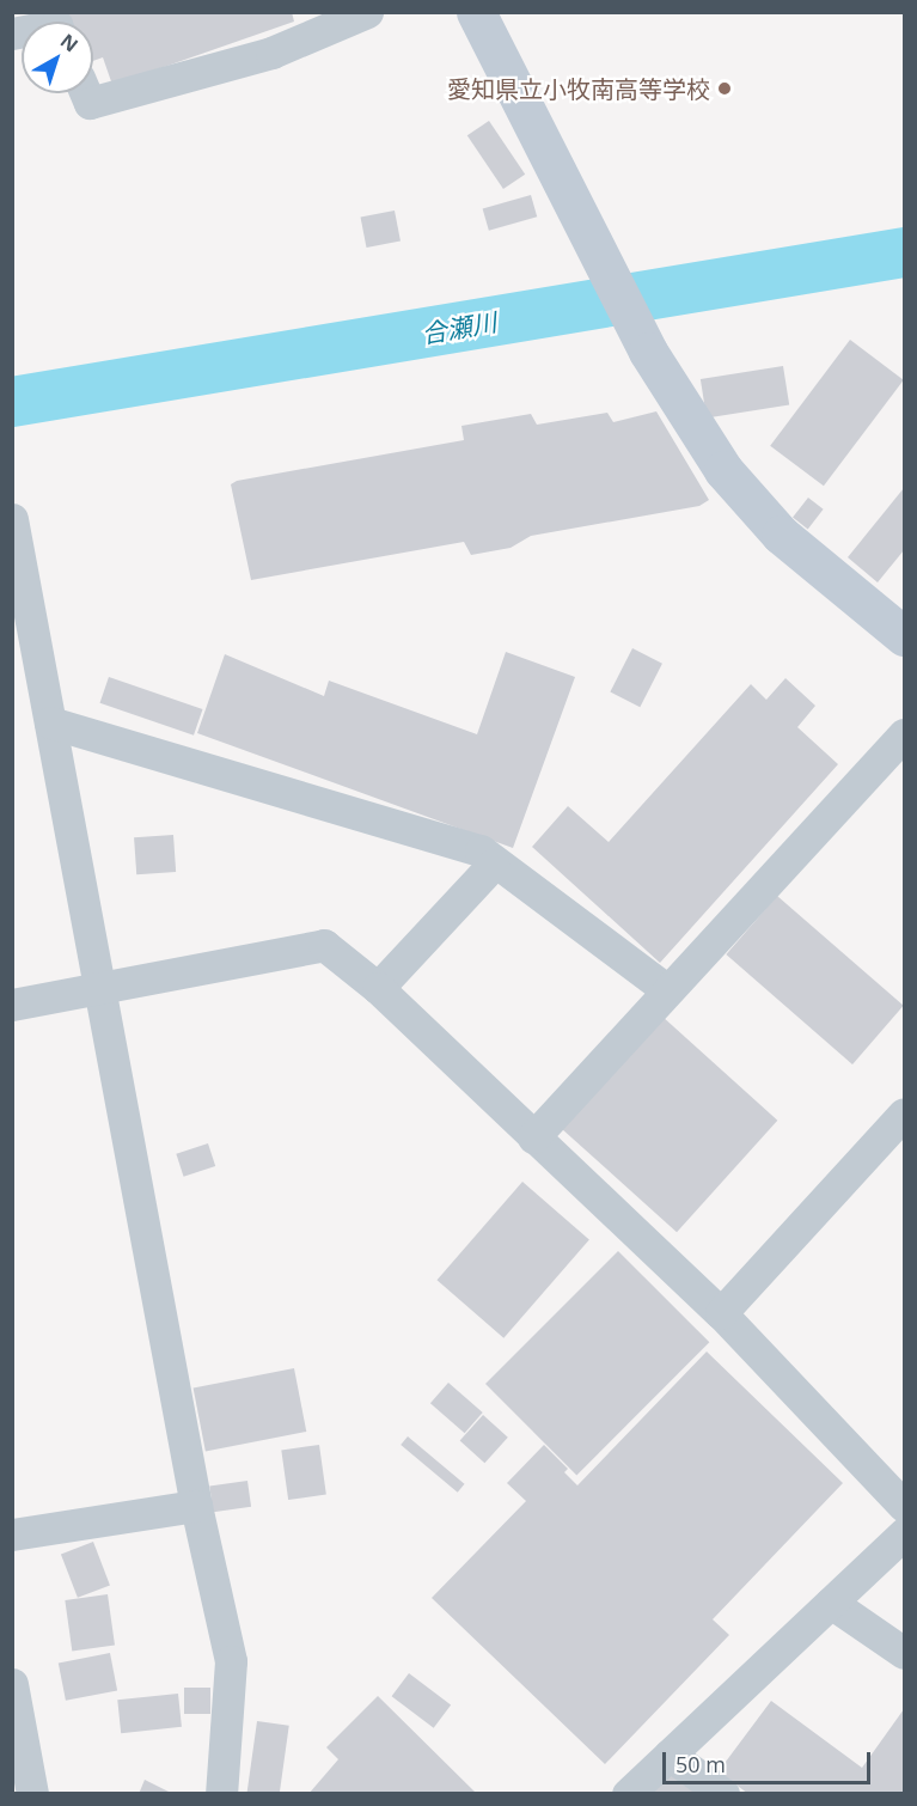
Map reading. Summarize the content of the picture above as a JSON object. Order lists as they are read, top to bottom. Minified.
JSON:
{"water":["合瀬川"],"places":["愛知県立小牧南高等学校"],"scale_bar":"50 m","north":"top right"}
